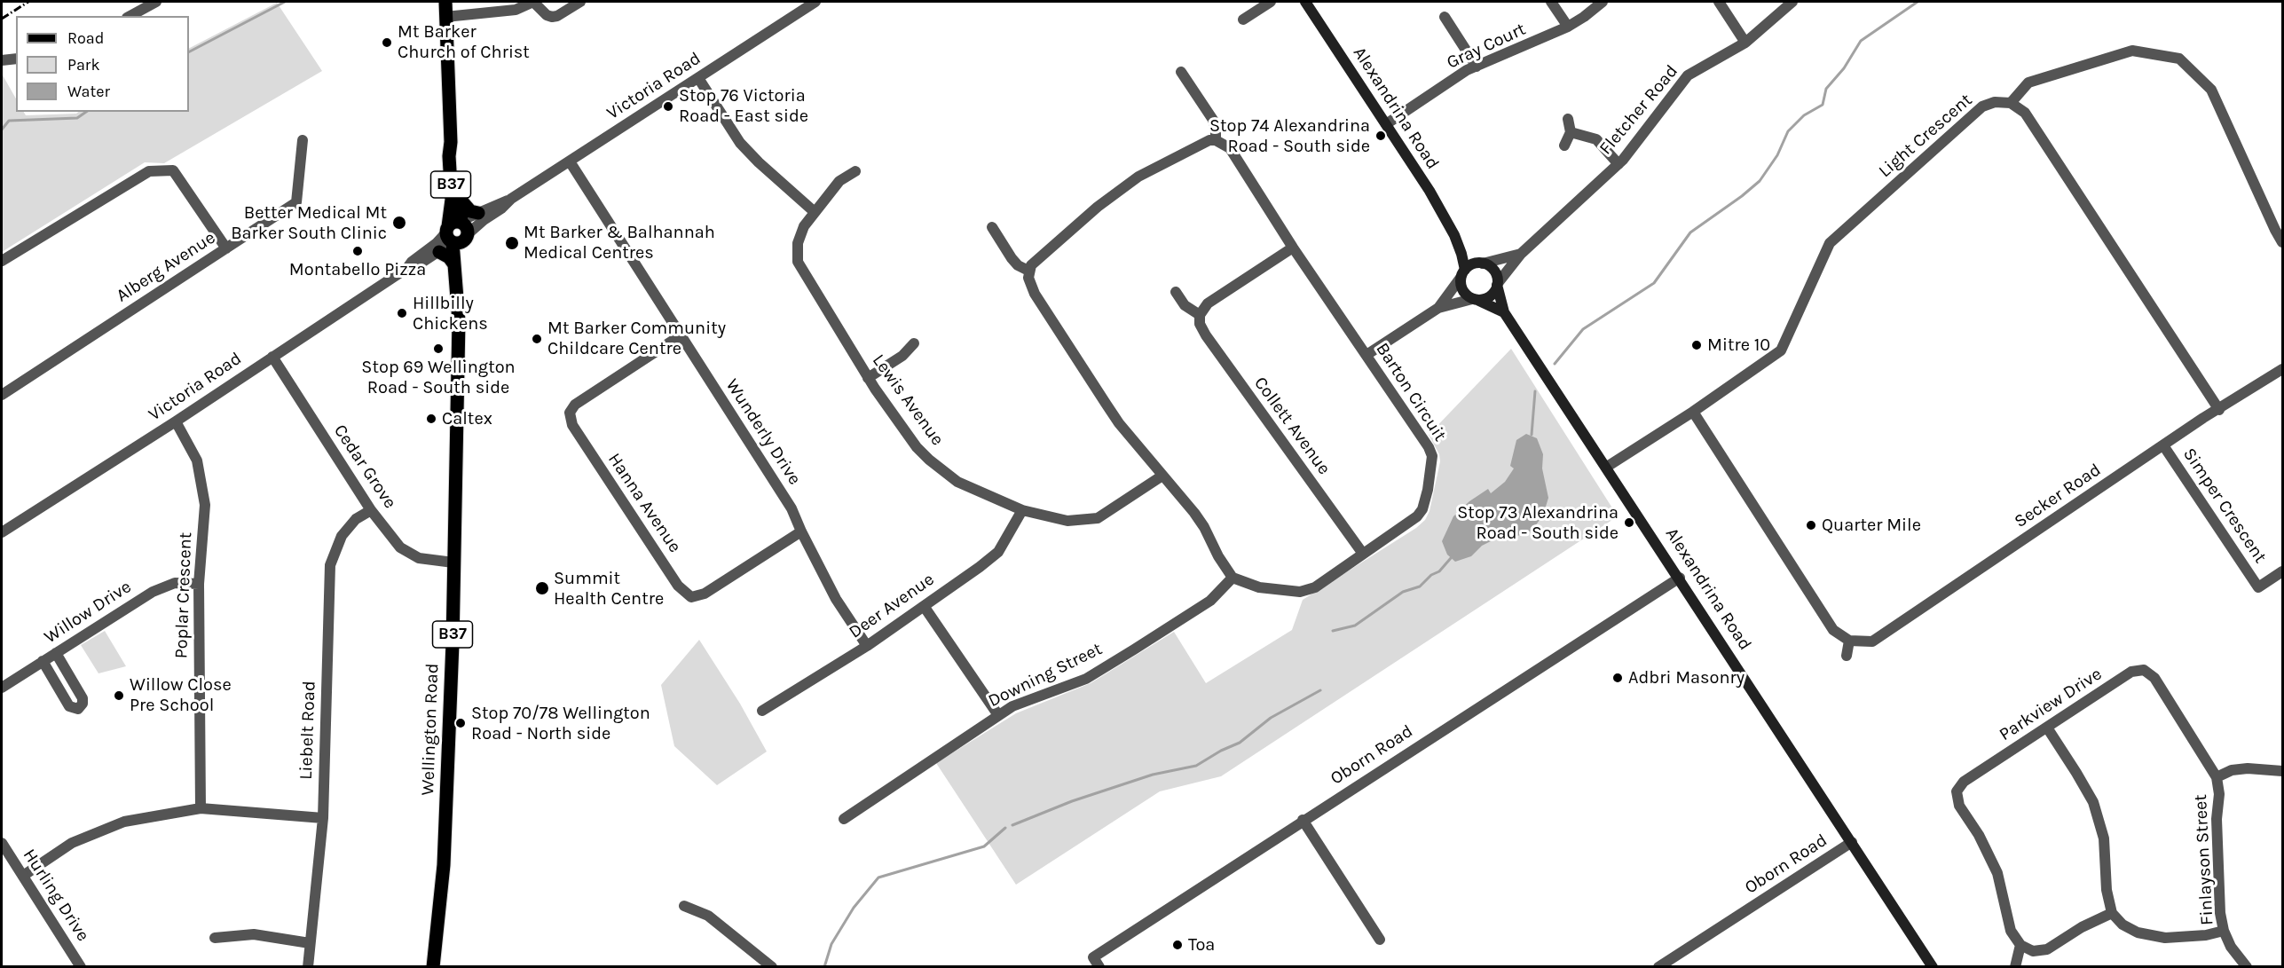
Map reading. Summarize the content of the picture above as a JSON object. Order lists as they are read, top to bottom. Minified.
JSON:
{"streets":{"main road":["Alexandrina Road","B37","Wellington Road"],"street":["Gray Court","Victoria Road","Fletcher Road","Light Crescent","Alberg Avenue","Barton Circuit","Lewis Avenue","Collett Avenue","Wunderly Drive","Cedar Grove","Secker Road","Hanna Avenue","Simper Crescent","Poplar Crescent","Deer Avenue","Willow Drive","Downing Street","Parkview Drive","Liebelt Road","Oborn Road","Finlayson Street","Hurling Drive"]},"crossings":[["Gray Court","Alexandrina Road"],["Victoria Road","Wunderly Drive"],["Victoria Road","Cedar Grove"],["Victoria Road","Poplar Crescent"],["Victoria Road","Wellington Road"],["Alexandrina Road","Fletcher Road"],["Alexandrina Road","Oborn Road"],["Barton Circuit","Collett Avenue"],["Barton Circuit","Downing Street"],["Lewis Avenue","Deer Avenue"],["Wunderly Drive","Hanna Avenue"],["Wunderly Drive","Deer Avenue"],["Cedar Grove","Wellington Road"],["Cedar Grove","Liebelt Road"],["Secker Road","Simper Crescent"],["Poplar Crescent","Willow Drive"],["Parkview Drive","Finlayson Street"]],"places":["Mt Barker Church of Christ","Stop 76 Victoria Road - East side","Stop 74 Alexandrina Road - South side","Better Medical Mt Barker South Clinic","Mt Barker & Balhannah Medical Centres","Montabello Pizza","Hillbilly Chickens","Mt Barker Community Childcare Centre","Mitre 10","Stop 69 Wellington Road - South side","Caltex","Stop 73 Alexandrina Road - South side","Quarter Mile","Summit Health Centre","Adbri Masonry","Willow Close Pre School","Stop 70/78 Wellington Road - North side","Toa"],"legend":["Road","Park","Water"]}
